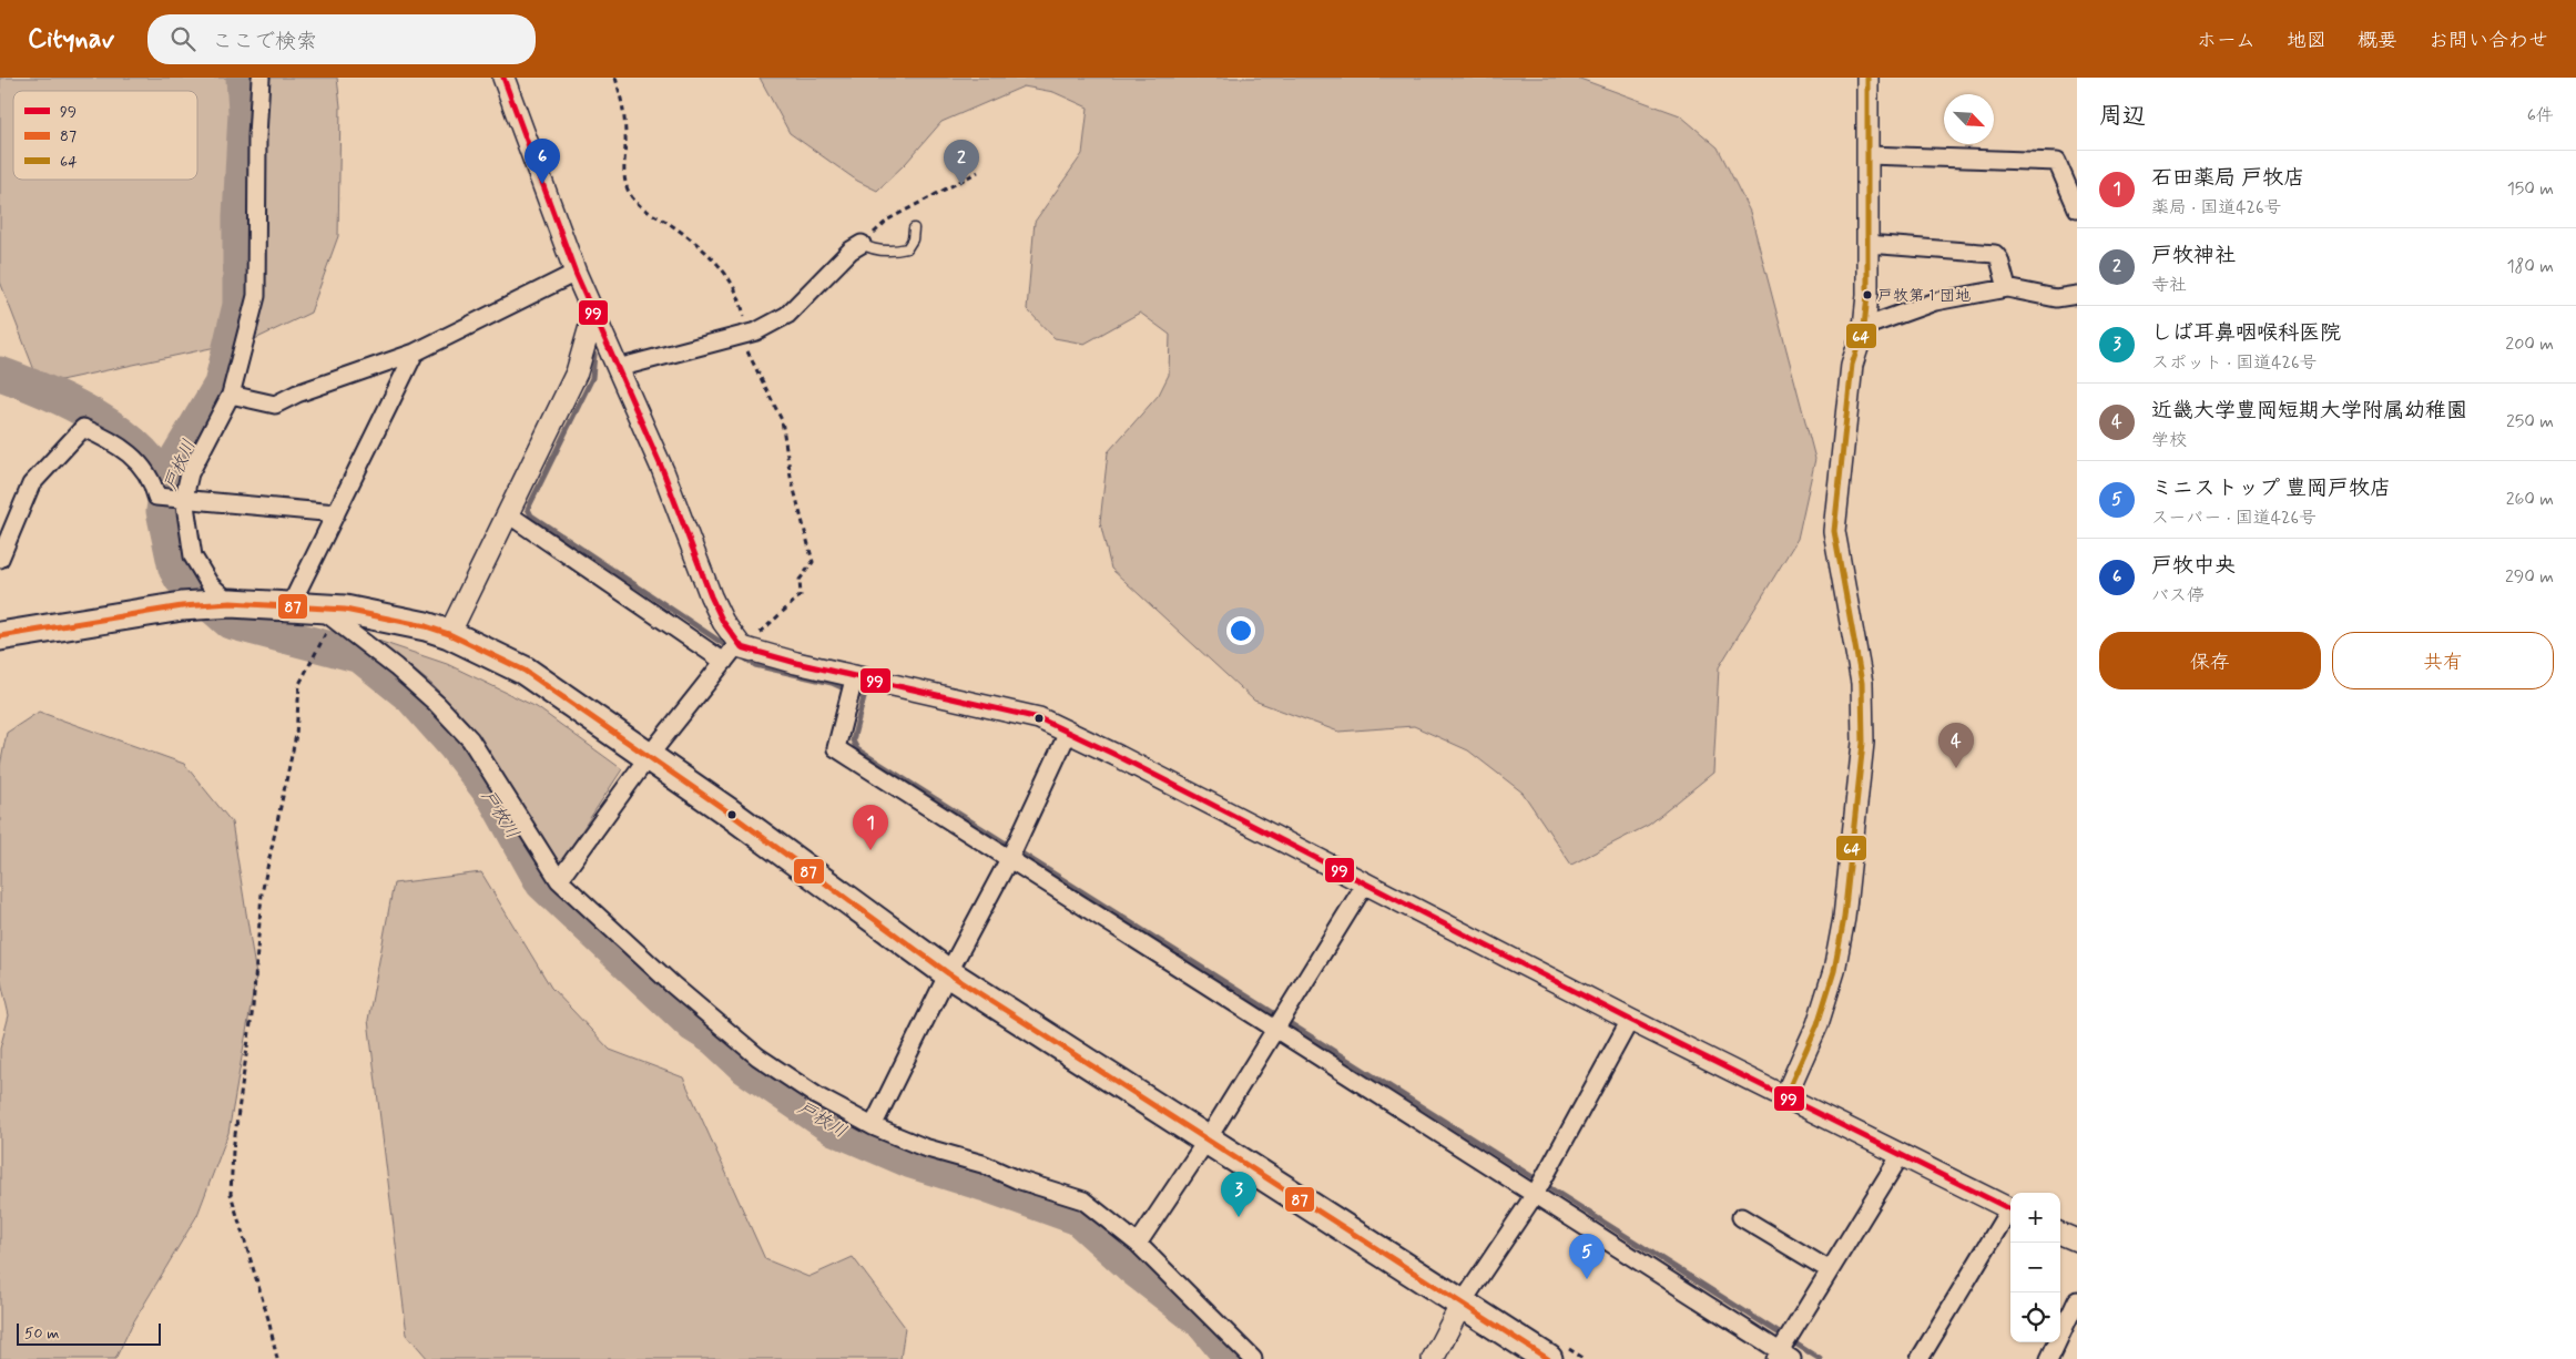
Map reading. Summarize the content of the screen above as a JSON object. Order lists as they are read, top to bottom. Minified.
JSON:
{"water":["戸枚川"],"places":["戸牧第１団地"],"lines":["transit line 99","transit line 64","transit line 87"],"legend":["99","87","64"],"scale_bar":"50 m","north":"bottom right","page":{"header":"Citynav","search":"ここで検索","nav":["ホーム","地図","概要","お問い合わせ"],"heading":["周辺","6件"],"pins":["6","2","4","1","3","5"],"list":[{"mark":"1","name":"石田薬局 戸牧店","note":"薬局 · 国道426号","value":"150 m"},{"mark":"2","name":"戸牧神社","note":"寺社","value":"180 m"},{"mark":"3","name":"しば耳鼻咽喉科医院","note":"スポット · 国道426号","value":"200 m"},{"mark":"4","name":"近畿大学豊岡短期大学附属幼稚園","note":"学校","value":"250 m"},{"mark":"5","name":"ミニストップ 豊岡戸牧店","note":"スーパー · 国道426号","value":"260 m"},{"mark":"6","name":"戸牧中央","note":"バス停","value":"290 m"}],"buttons":["保存","共有"],"map_buttons":["+","−"],"scale":"50 m"}}
